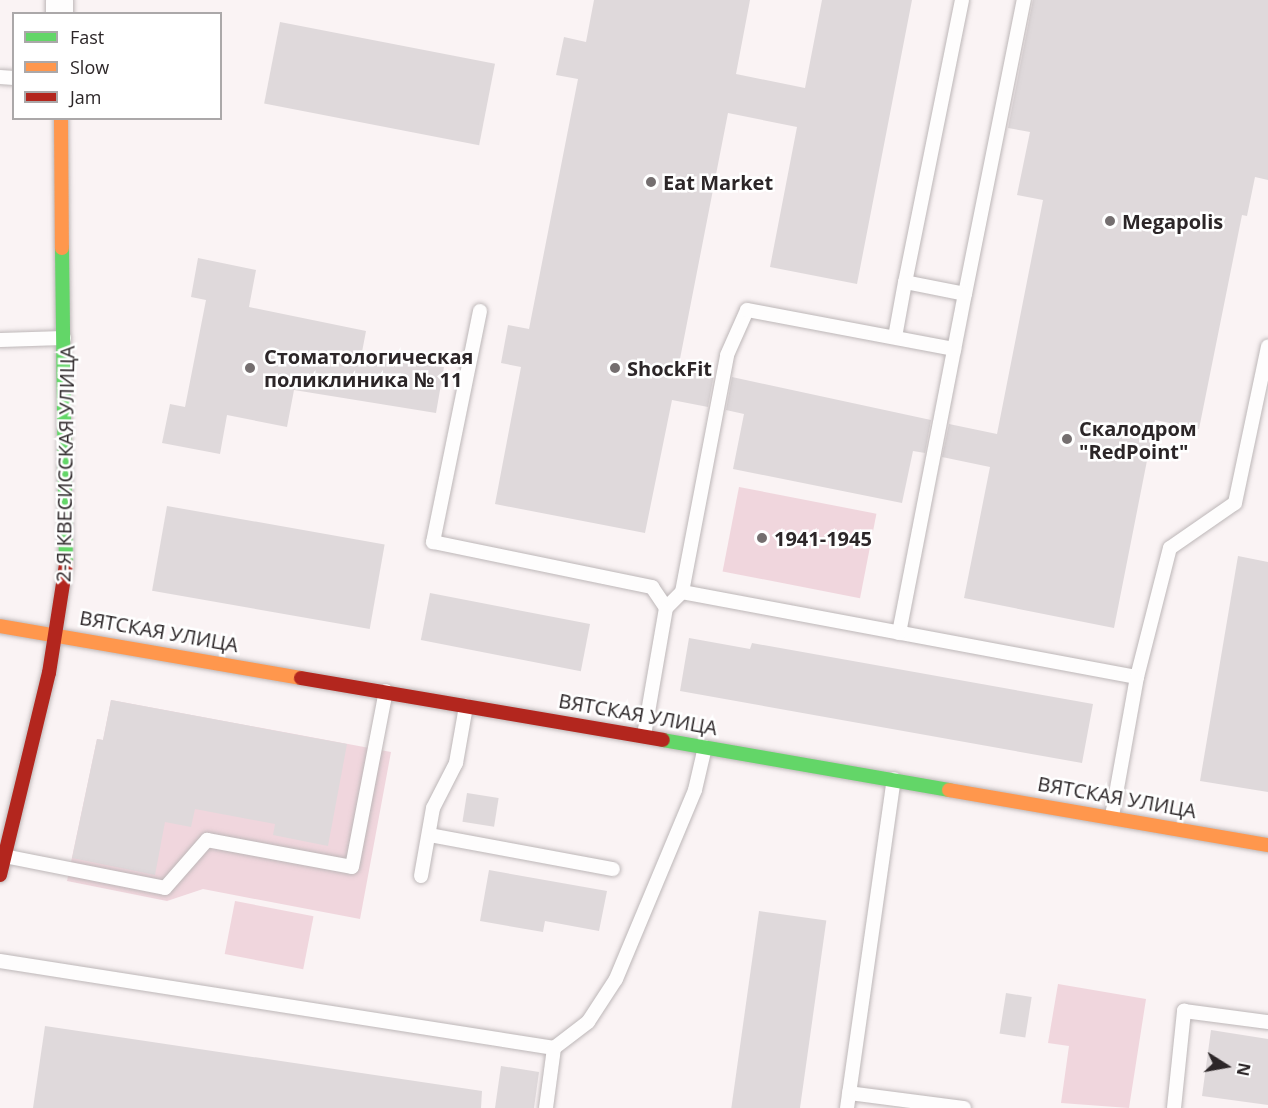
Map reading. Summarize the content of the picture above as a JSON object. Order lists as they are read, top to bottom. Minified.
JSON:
{"streets":{"street":["2-Я КВЕСИССКАЯ УЛИЦА","ВЯТСКАЯ УЛИЦА"]},"crossings":[["2-Я КВЕСИССКАЯ УЛИЦА","ВЯТСКАЯ УЛИЦА"]],"places":["Eat Market","Megapolis","Стоматологическая поликлиника № 11","ShockFit","Скалодром \"RedPoint\"","1941-1945"],"legend":["Fast","Slow","Jam"],"north":"right"}
